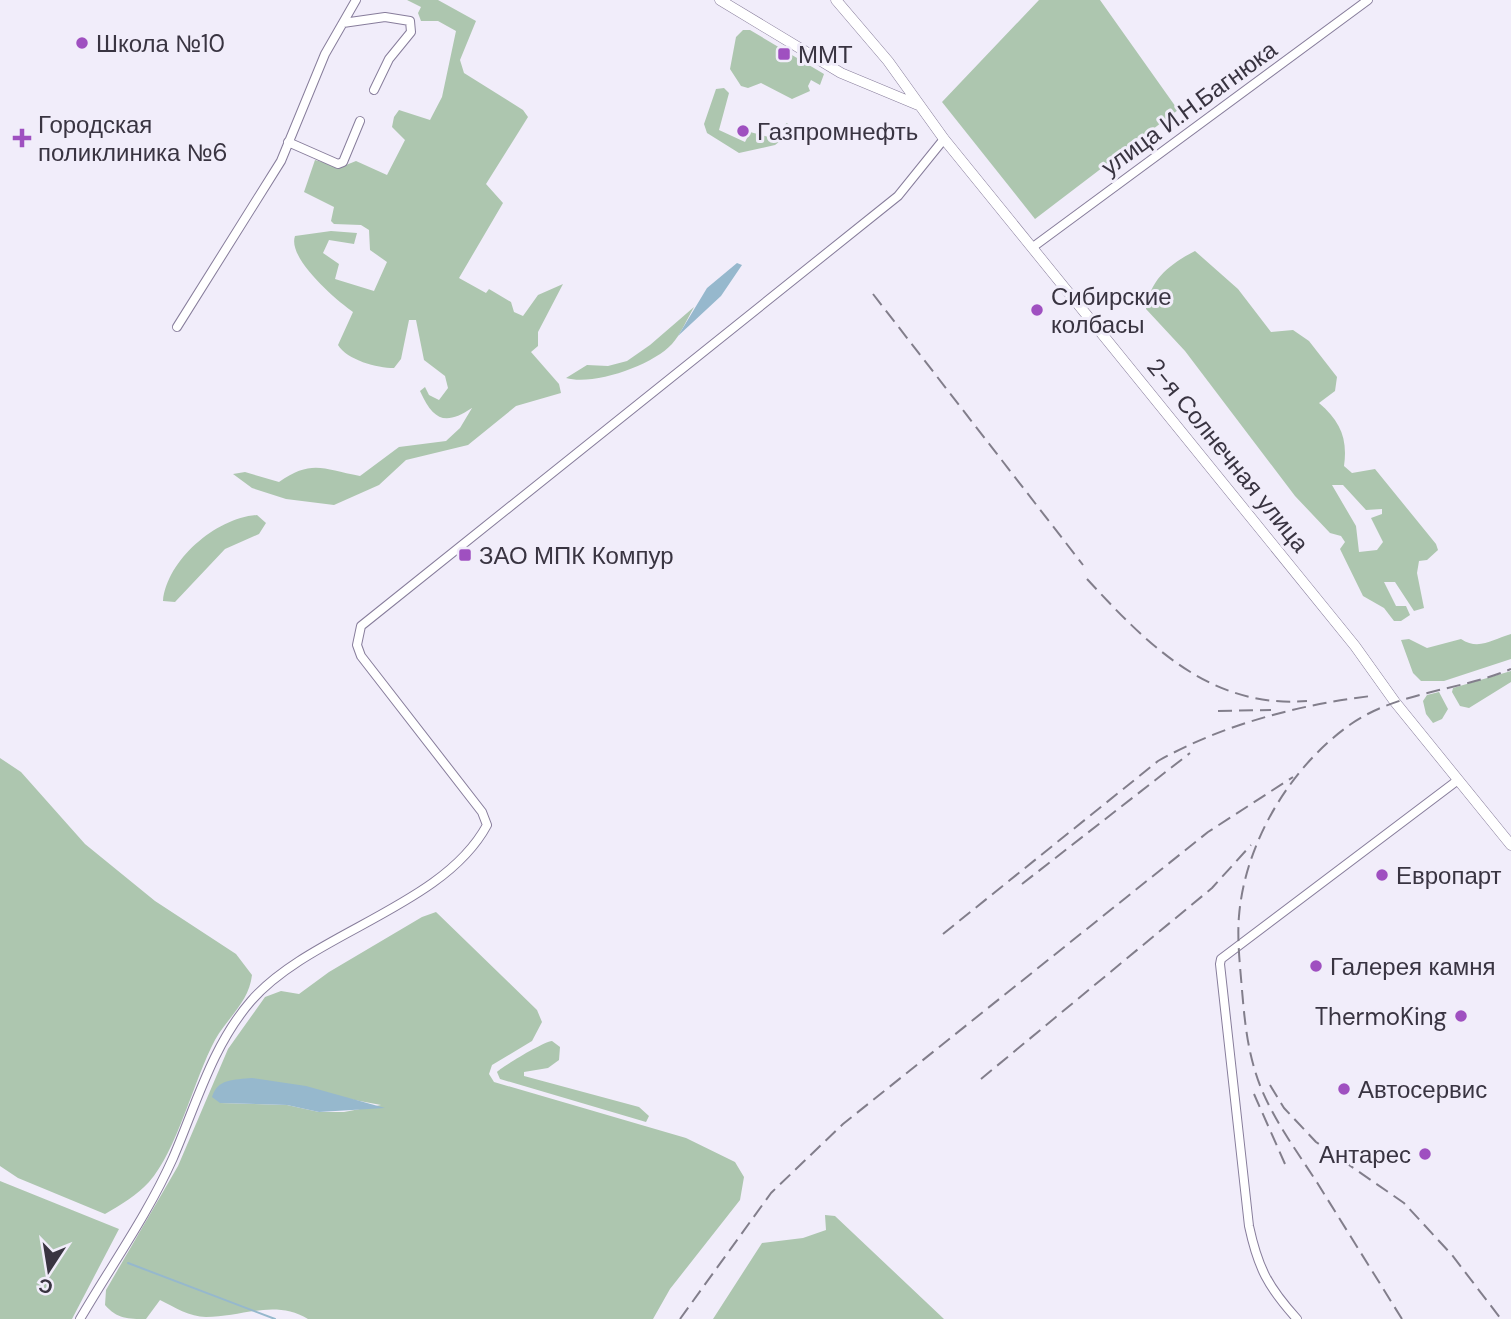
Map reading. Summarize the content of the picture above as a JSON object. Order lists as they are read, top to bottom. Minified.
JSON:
{"streets":{"main road":["2-я Солнечная улица"],"street":["улица И.Н.Багнюка"]},"crossings":[["улица И.Н.Багнюка","2-я Солнечная улица"]],"places":{"other":["Школа №10","Газпромнефть","Сибирские колбасы","Европарт","Галерея камня","ThermoKing","Автосервис","Антарес"],"transit":["ММТ","ЗАО МПК Компур"],"health":["Городская поликлиника №6"]},"north":"bottom"}
